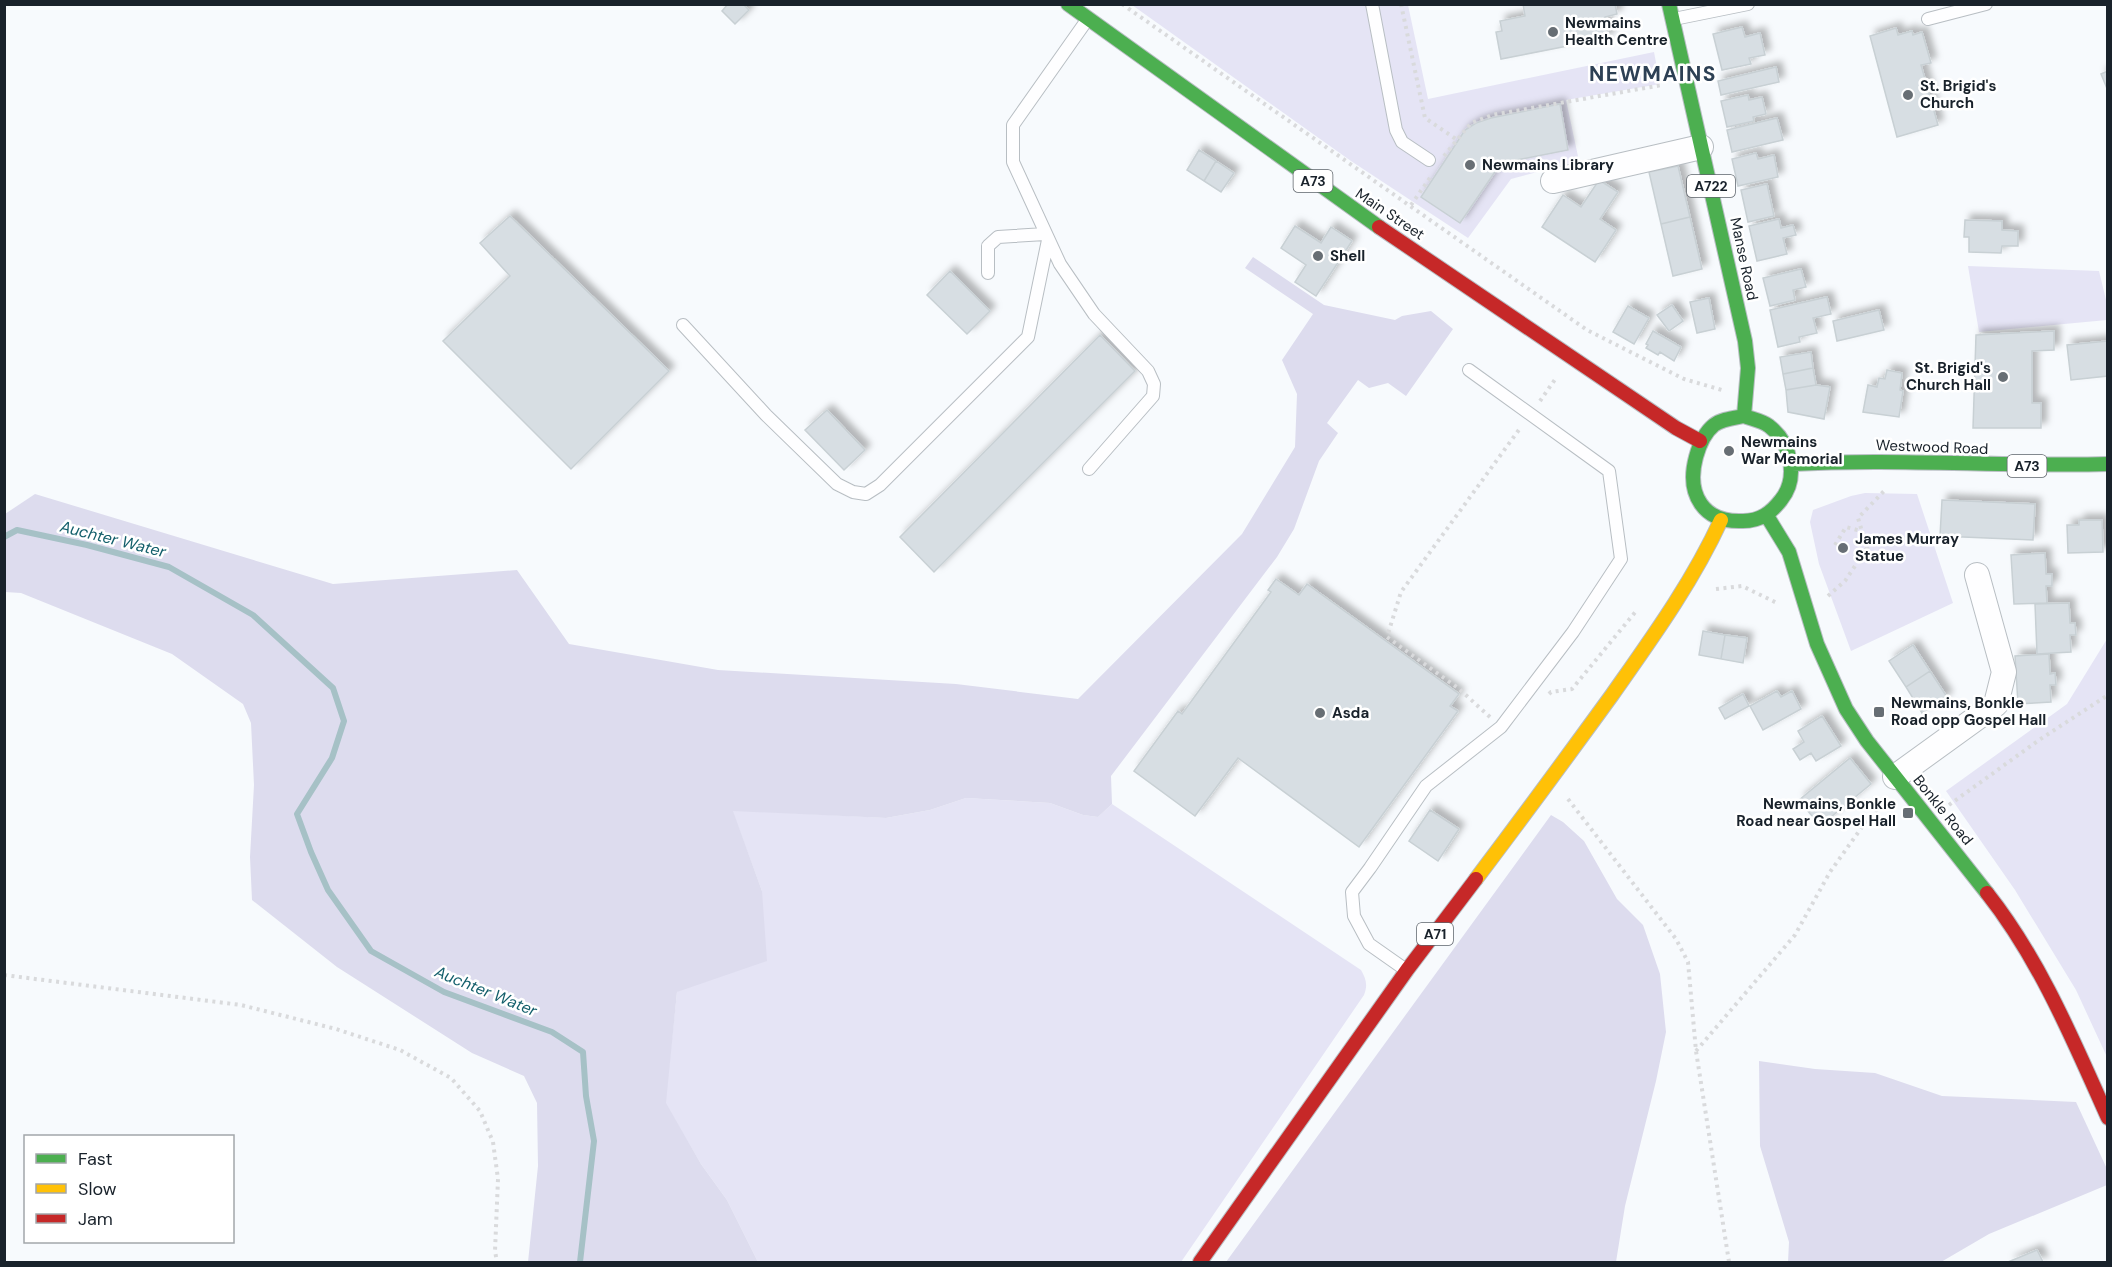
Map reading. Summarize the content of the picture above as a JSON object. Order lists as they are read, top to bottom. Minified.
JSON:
{"streets":{"main road":["A73","A722","Main Street","Manse Road","Westwood Road","Bonkle Road","A71"]},"crossings":[["Main Street","Manse Road"],["Main Street","Westwood Road"],["Main Street","Bonkle Road"],["Main Street","A71"],["Manse Road","Westwood Road"],["Manse Road","Bonkle Road"],["Manse Road","A71"],["Westwood Road","Bonkle Road"],["Westwood Road","A71"],["Bonkle Road","A71"]],"districts":["NEWMAINS"],"water":["Auchter Water"],"places":{"other":["Newmains Health Centre","St. Brigid's Church","Newmains Library","Shell","St. Brigid's Church Hall","Newmains War Memorial","James Murray Statue","Asda"],"transit":["Newmains, Bonkle Road opp Gospel Hall","Newmains, Bonkle Road near Gospel Hall"]},"legend":["Fast","Slow","Jam"]}
